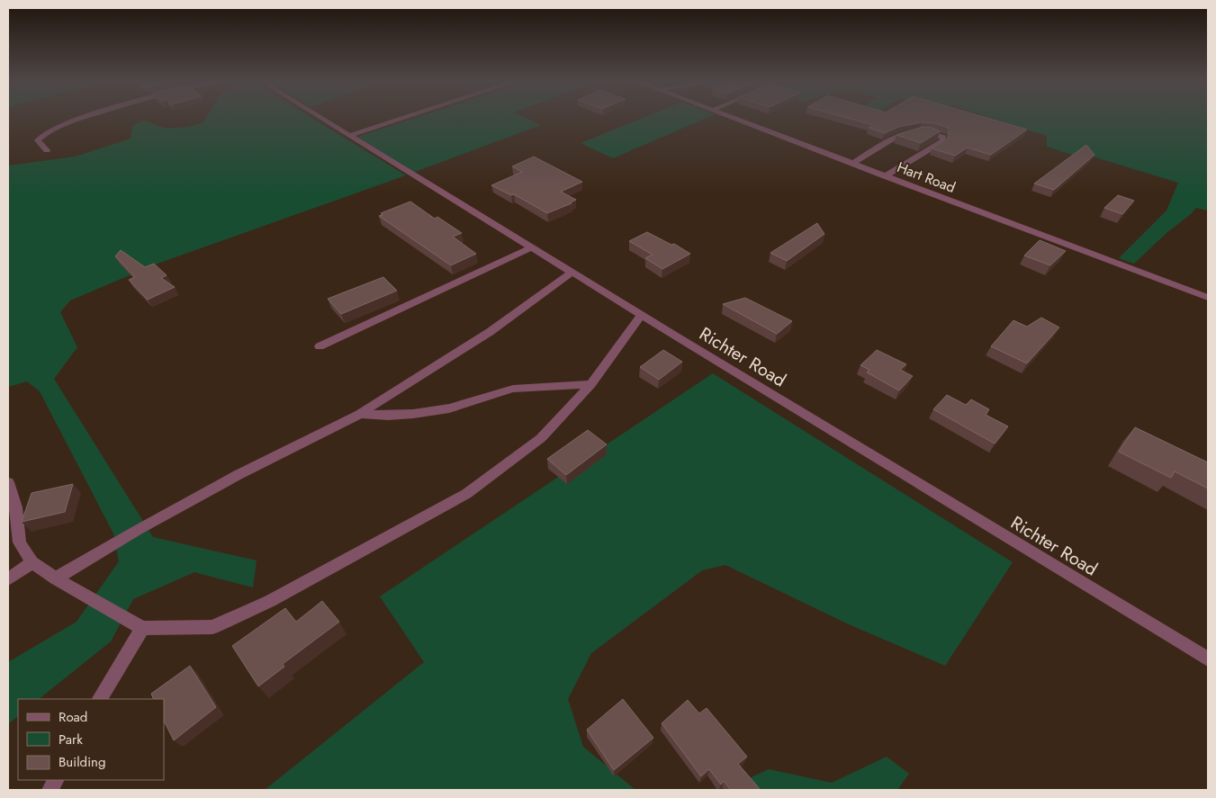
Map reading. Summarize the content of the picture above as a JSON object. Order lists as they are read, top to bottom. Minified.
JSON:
{"streets":{"street":["Hart Road","Richter Road"]},"legend":["Road","Park","Building"]}
